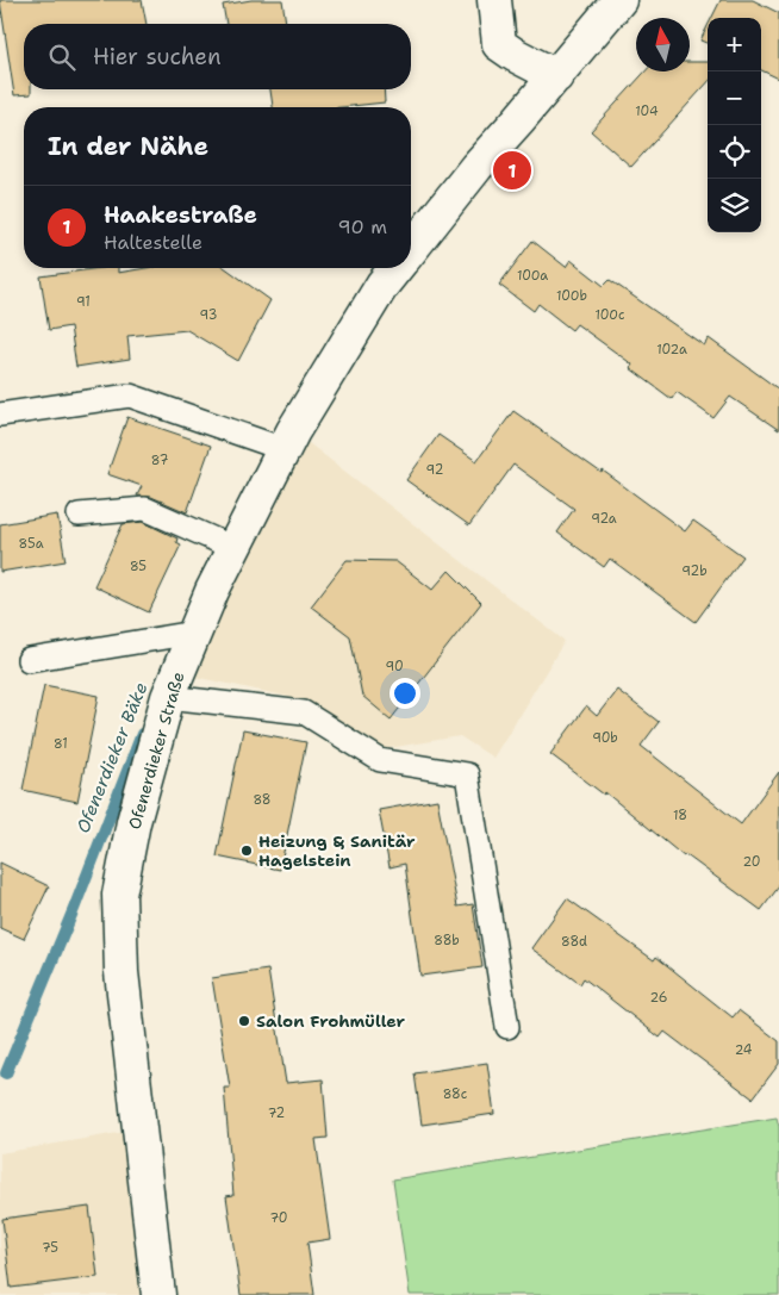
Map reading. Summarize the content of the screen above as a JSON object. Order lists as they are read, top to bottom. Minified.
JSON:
{"streets":{"street":["Ofenerdieker Straße"]},"water":["Ofenerdieker Bäke"],"places":["Heizung & Sanitär Hagelstein","Salon Frohmüller"],"house_numbers":["104","100a","100b","91","93","100c","102a","87","92","92a","85a","85","92b","90","90b","81","88","18","20","88b","88d","26","24","88c","72","70","75"],"north":"top","page":{"map_buttons":["+","−"],"search":"Hier suchen","heading":"In der Nähe","pins":"1","list":[{"mark":"1","name":"Haakestraße","note":"Haltestelle","value":"90 m"}]}}
